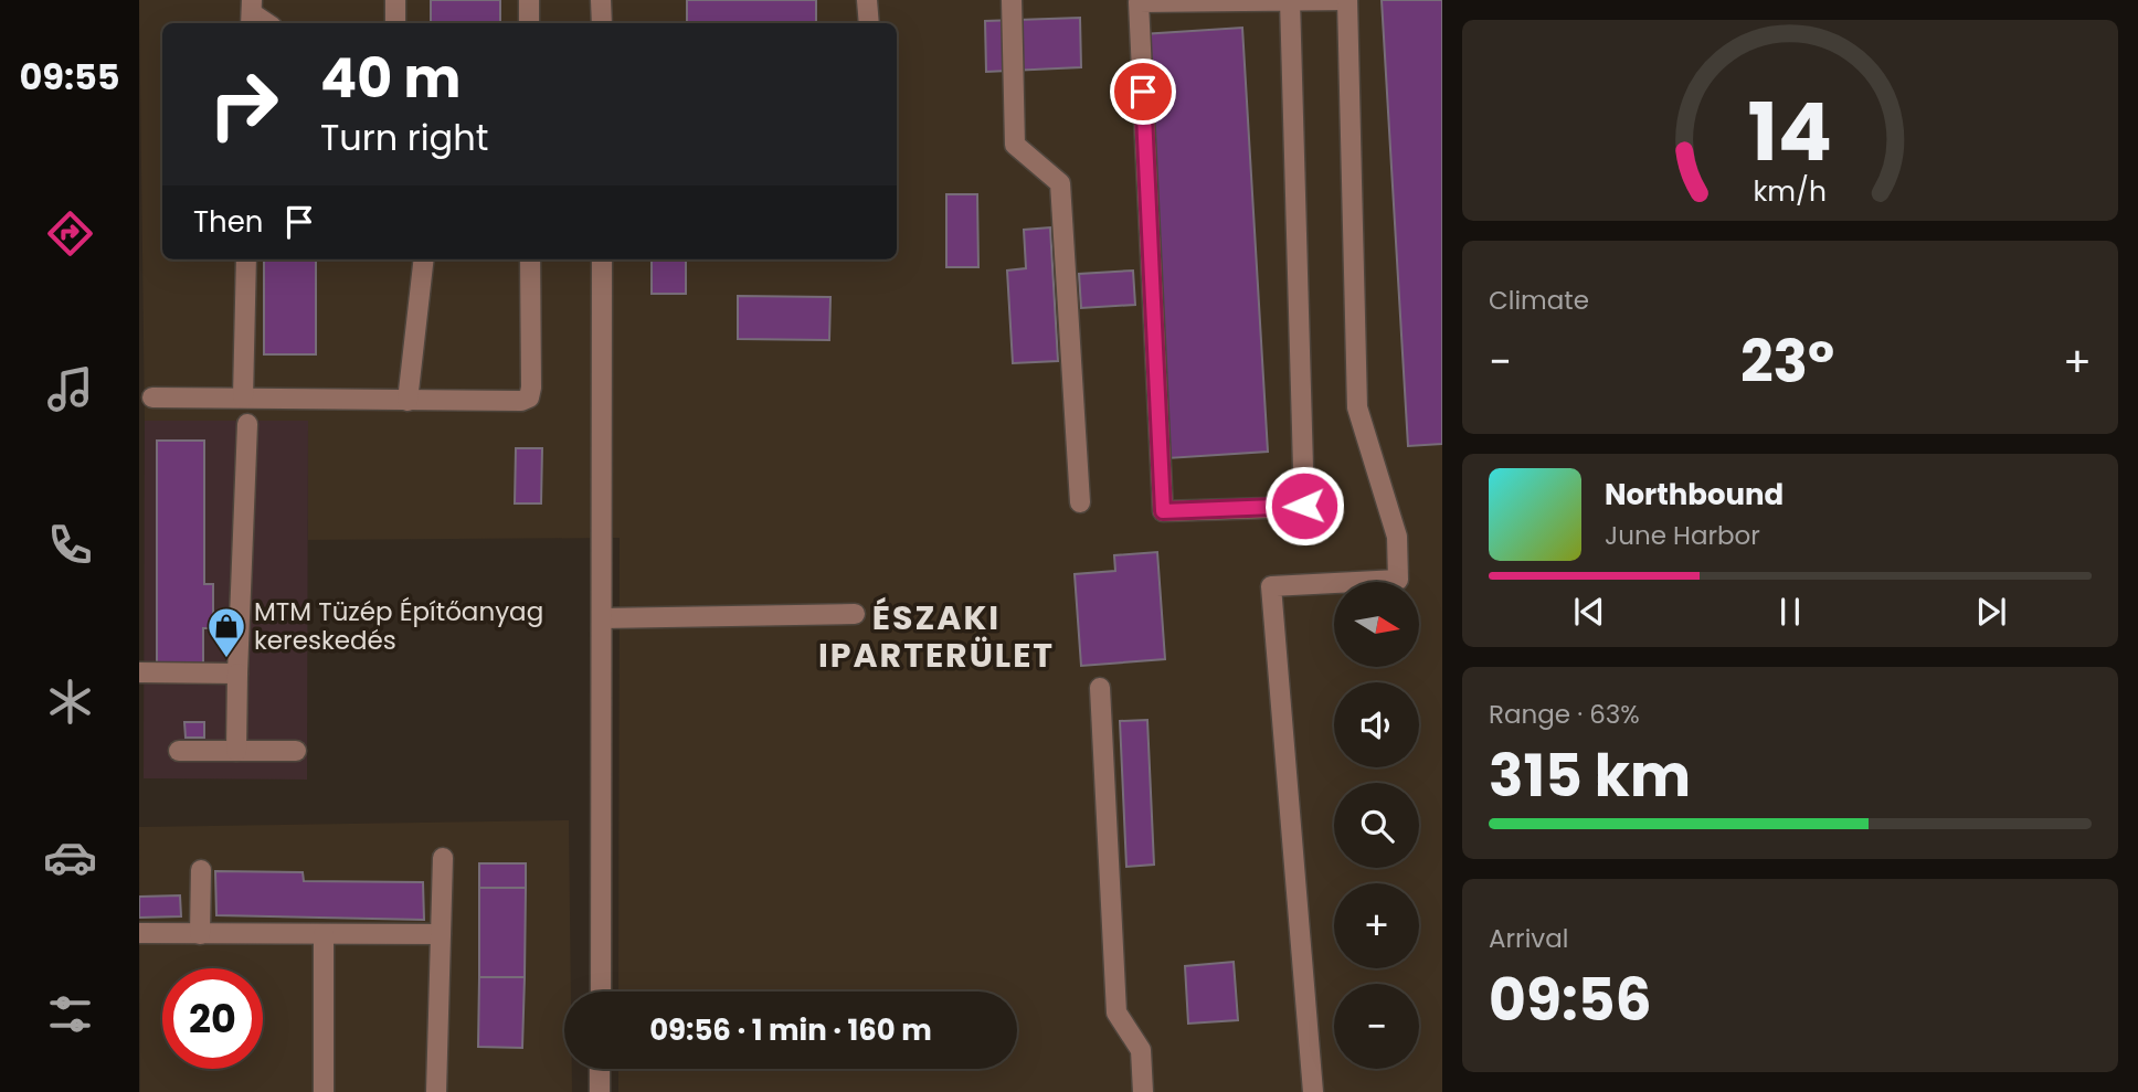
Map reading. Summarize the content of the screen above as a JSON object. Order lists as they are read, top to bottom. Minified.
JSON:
{"districts":["ÉSZAKI IPARTERÜLET"],"places":{"shop":["MTM Tüzép Építőanyag kereskedés"]},"north":"right","page":{"tabs":"09:55","turn":["40 m","Turn right"],"then":"Then","tile":["Climate",["Range · 63%","315 km"],["Arrival","09:56"]],"heat":["−","23°","+"],"song":["Northbound","June Harbor"],"map_buttons":["+","−"],"limit":"20","trip":"09:56 · 1 min · 160 m","gauge":["14","km/h"]}}
